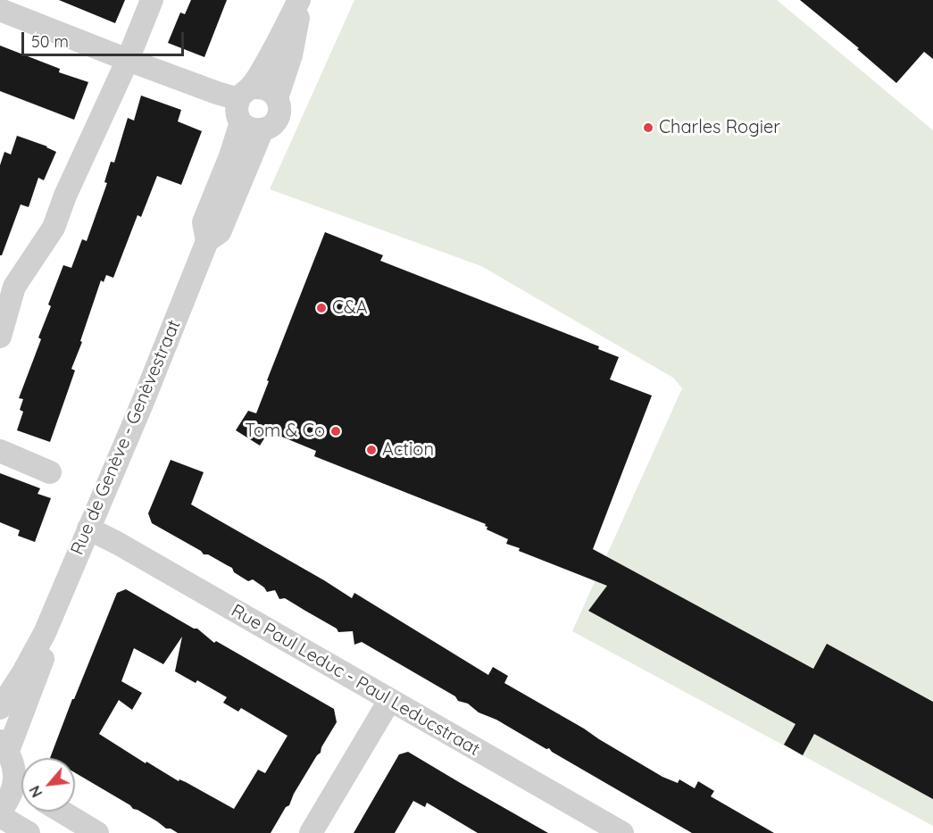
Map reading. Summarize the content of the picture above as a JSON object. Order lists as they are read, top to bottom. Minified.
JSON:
{"streets":{"street":["Rue de Genève - Genèvestraat","Rue Paul Leduc - Paul Leducstraat"]},"crossings":[["Rue de Genève - Genèvestraat","Rue Paul Leduc - Paul Leducstraat"]],"places":["Charles Rogier","C&A","Tom & Co","Action"],"scale_bar":"50 m","north":"bottom left"}
